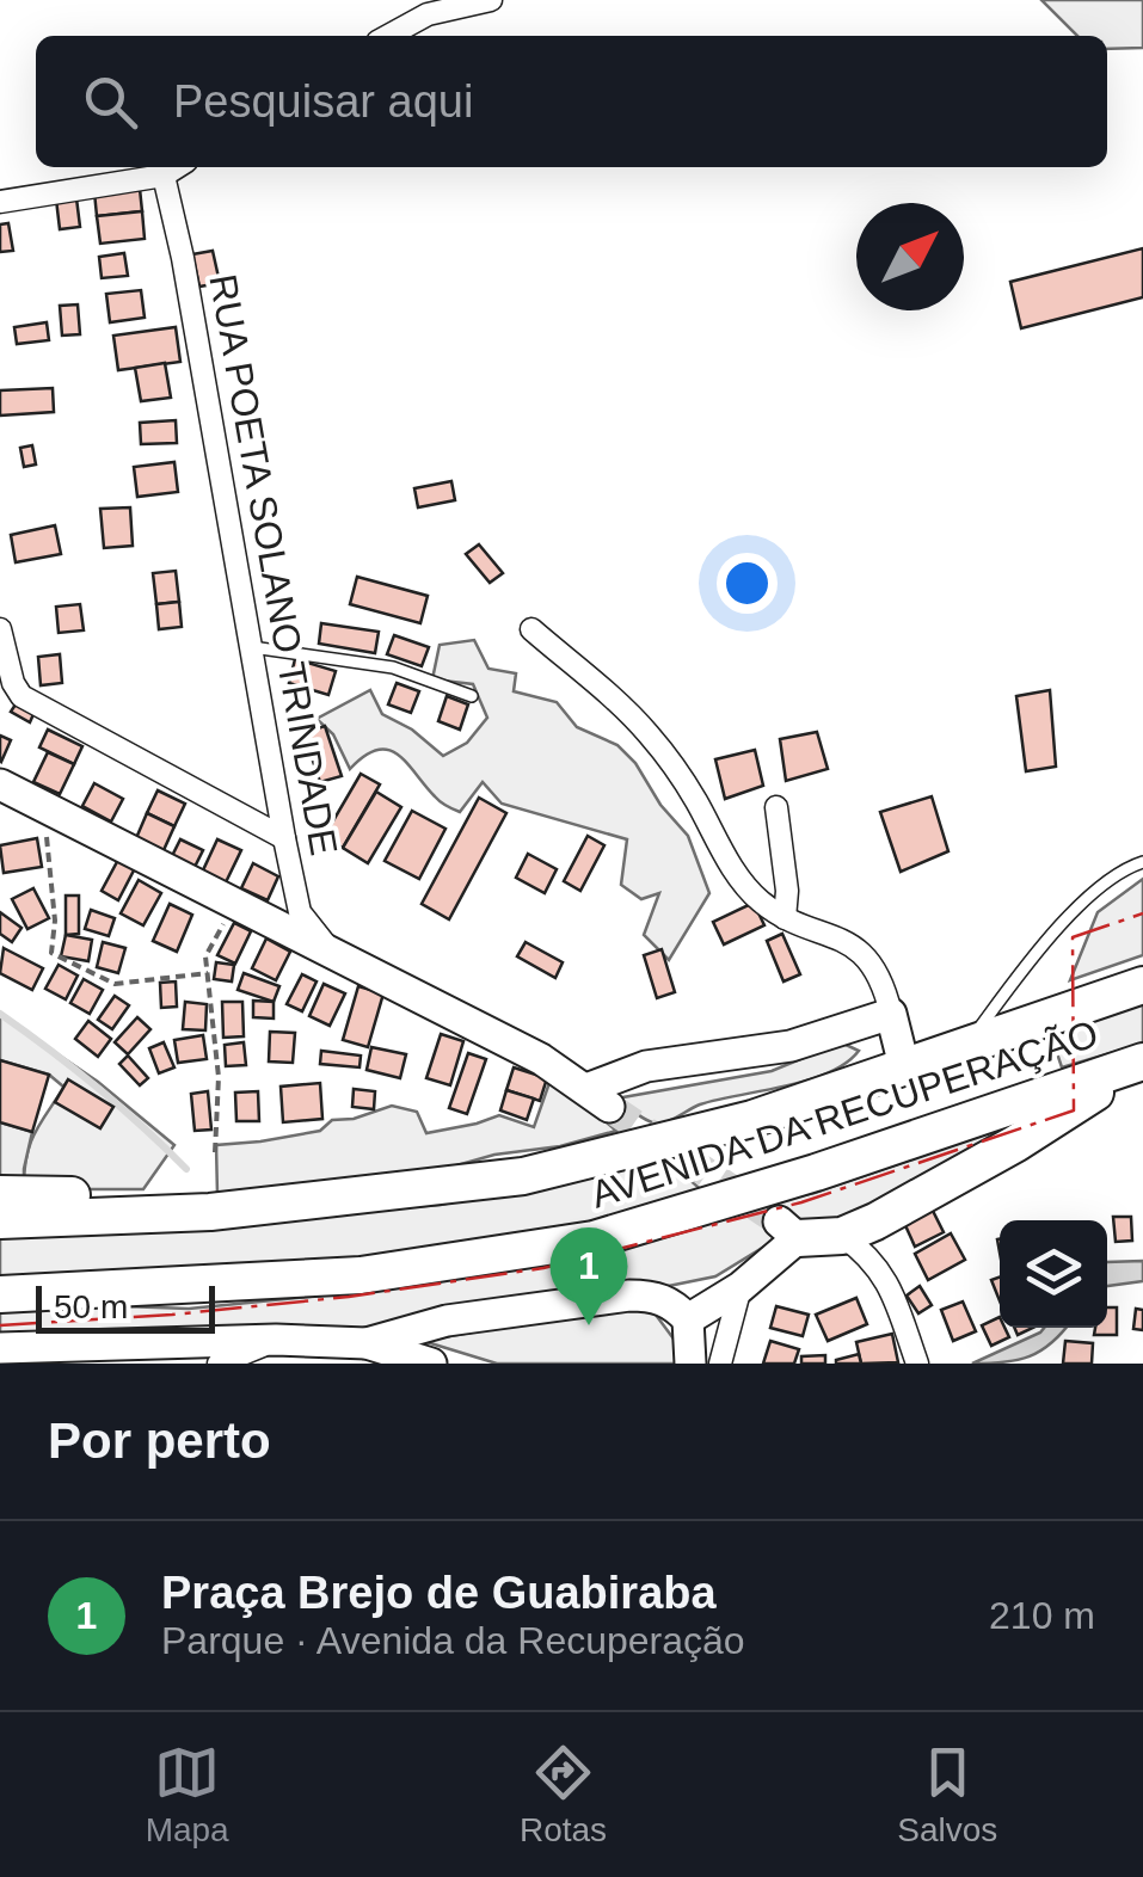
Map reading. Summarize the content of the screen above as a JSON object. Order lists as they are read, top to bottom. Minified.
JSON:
{"streets":{"highway":["AVENIDA DA RECUPERAÇÃO"],"street":["RUA POETA SOLANO TRINDADE"]},"scale_bar":"50 m","north":"top right","page":{"search":"Pesquisar aqui","pins":"1","scale":"50 m","heading":"Por perto","list":[{"mark":"1","name":"Praça Brejo de Guabiraba","note":"Parque · Avenida da Recuperação","value":"210 m"}],"nav":["Mapa","Rotas","Salvos"]}}
